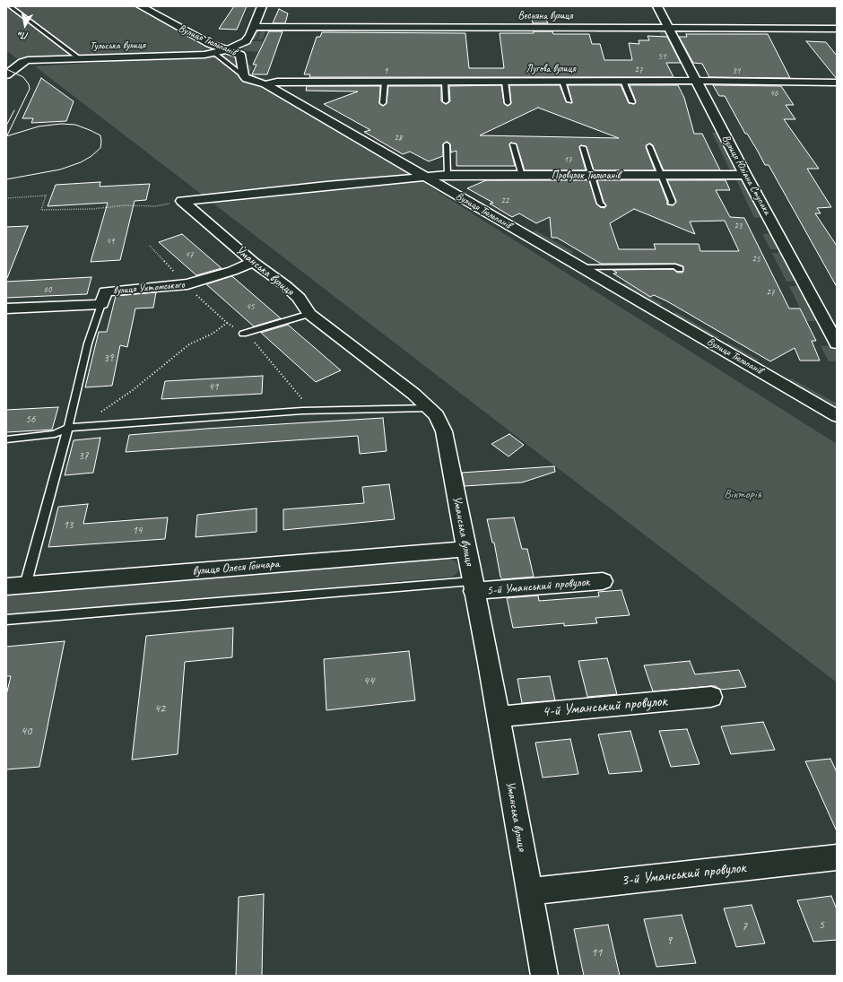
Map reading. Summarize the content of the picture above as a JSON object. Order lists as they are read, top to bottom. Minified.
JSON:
{"streets":{"street":["Весняна вулиця","Вулиця Тюльпанів","Тульська вулиця","Лугова вулиця","Вулиця Юліана Ступака","Провулок Тюльпанів","Уманська вулиця","вулиця Ухтомського","вулиця Олеся Гончара","5-й Уманський провулок","4-й Уманський провулок","3-й Уманський провулок"]},"crossings":[["Весняна вулиця","Вулиця Юліана Ступака"],["Вулиця Тюльпанів","Тульська вулиця"],["Вулиця Тюльпанів","Лугова вулиця"],["Вулиця Тюльпанів","Провулок Тюльпанів"],["Лугова вулиця","Вулиця Юліана Ступака"],["Вулиця Юліана Ступака","Провулок Тюльпанів"],["Провулок Тюльпанів","Уманська вулиця"],["Уманська вулиця","вулиця Ухтомського"],["Уманська вулиця","вулиця Олеся Гончара"],["Уманська вулиця","5-й Уманський провулок"],["Уманська вулиця","4-й Уманський провулок"],["Уманська вулиця","3-й Уманський провулок"]],"parks":["Вікторія"],"house_numbers":["51","27","9","31","46","28","17","22","23","49","47","25","60","27","45","39","41","56","37","13","14","44","42","40","5","7","9","11"],"north":"bottom"}
